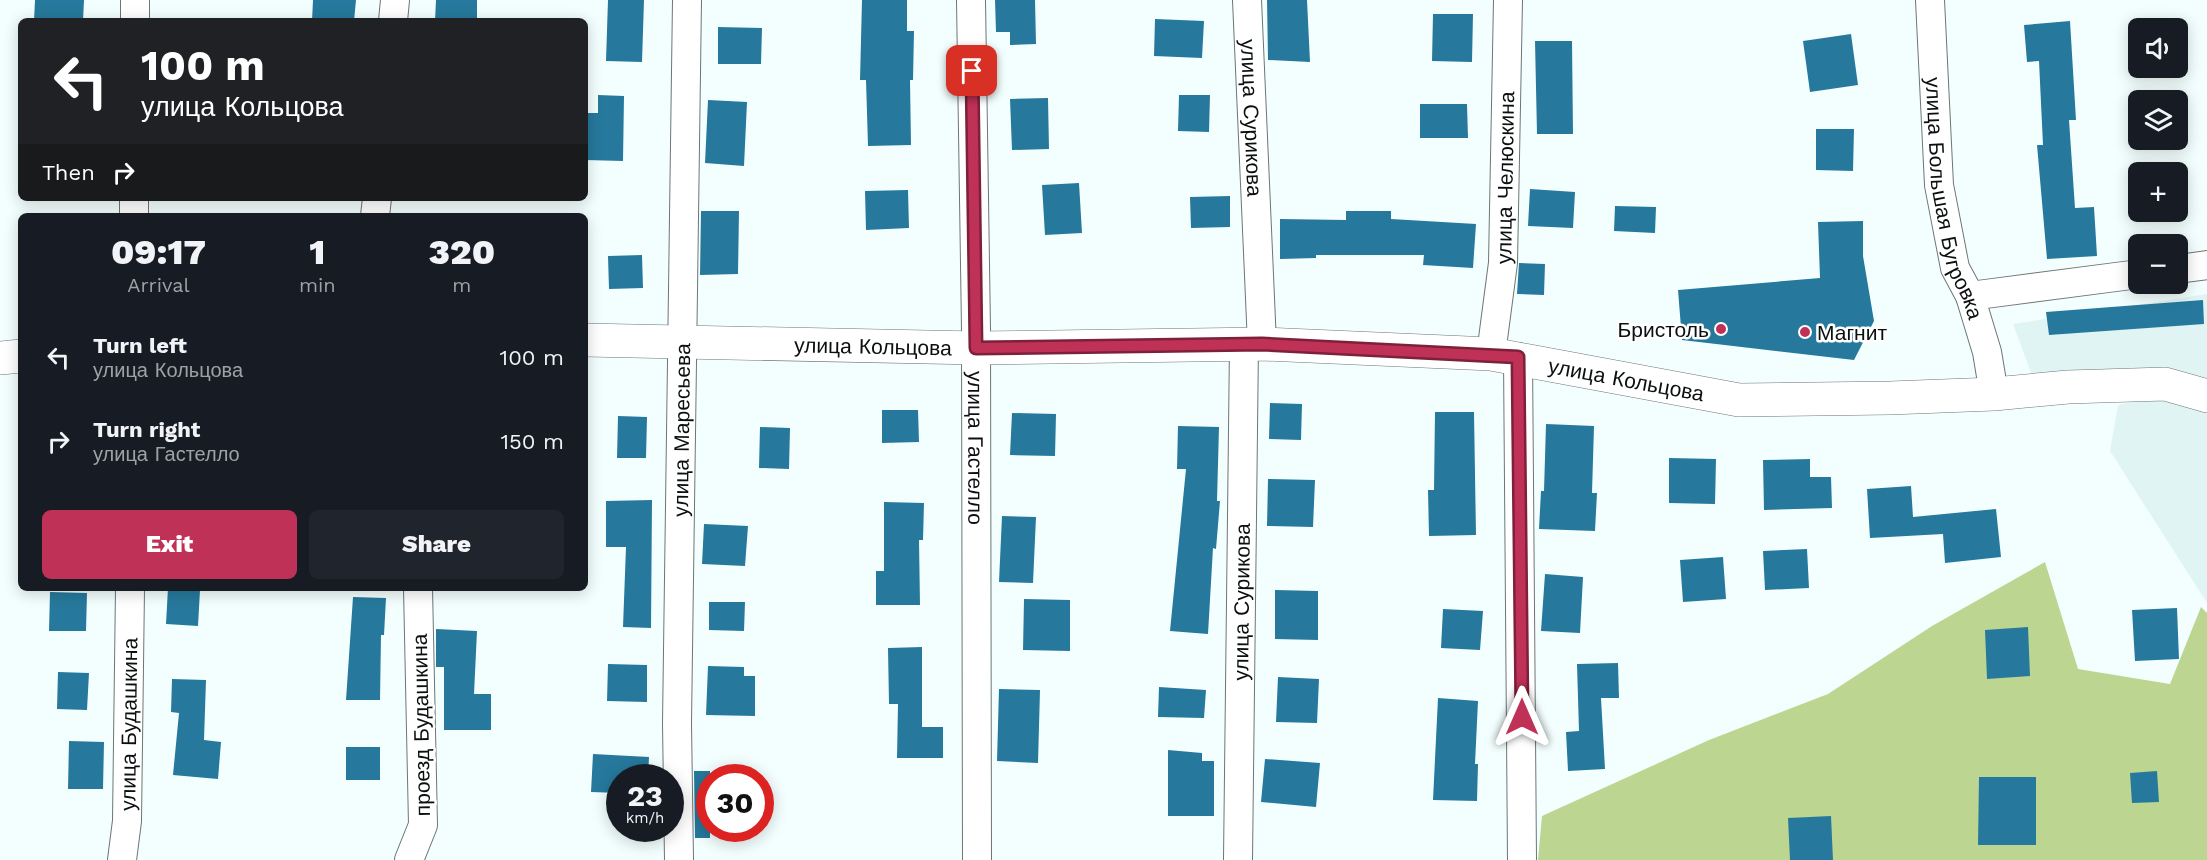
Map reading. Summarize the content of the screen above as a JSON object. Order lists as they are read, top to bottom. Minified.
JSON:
{"streets":{"street":["улица Сурикова","улица Челюскина","улица Большая Бугровка","улица Кольцова","улица Маресьева","улица Гастелло","улица Будашкина","проезд Будашкина"]},"crossings":[["улица Сурикова","улица Кольцова"],["улица Челюскина","улица Кольцова"],["улица Большая Бугровка","улица Кольцова"],["улица Кольцова","улица Маресьева"],["улица Кольцова","улица Гастелло"]],"places":["Бристоль","Магнит"],"page":{"map_buttons":["+","−"],"turn":["100 m","улица Кольцова"],"then":"Then","eta":["09:17","Arrival","1","min","320","m"],"list":[{"name":"Turn left","note":"улица Кольцова","value":"100 m"},{"name":"Turn right","note":"улица Гастелло","value":"150 m"}],"buttons":["Exit","Share"],"speed":"23 km/h","limit":"30"}}
